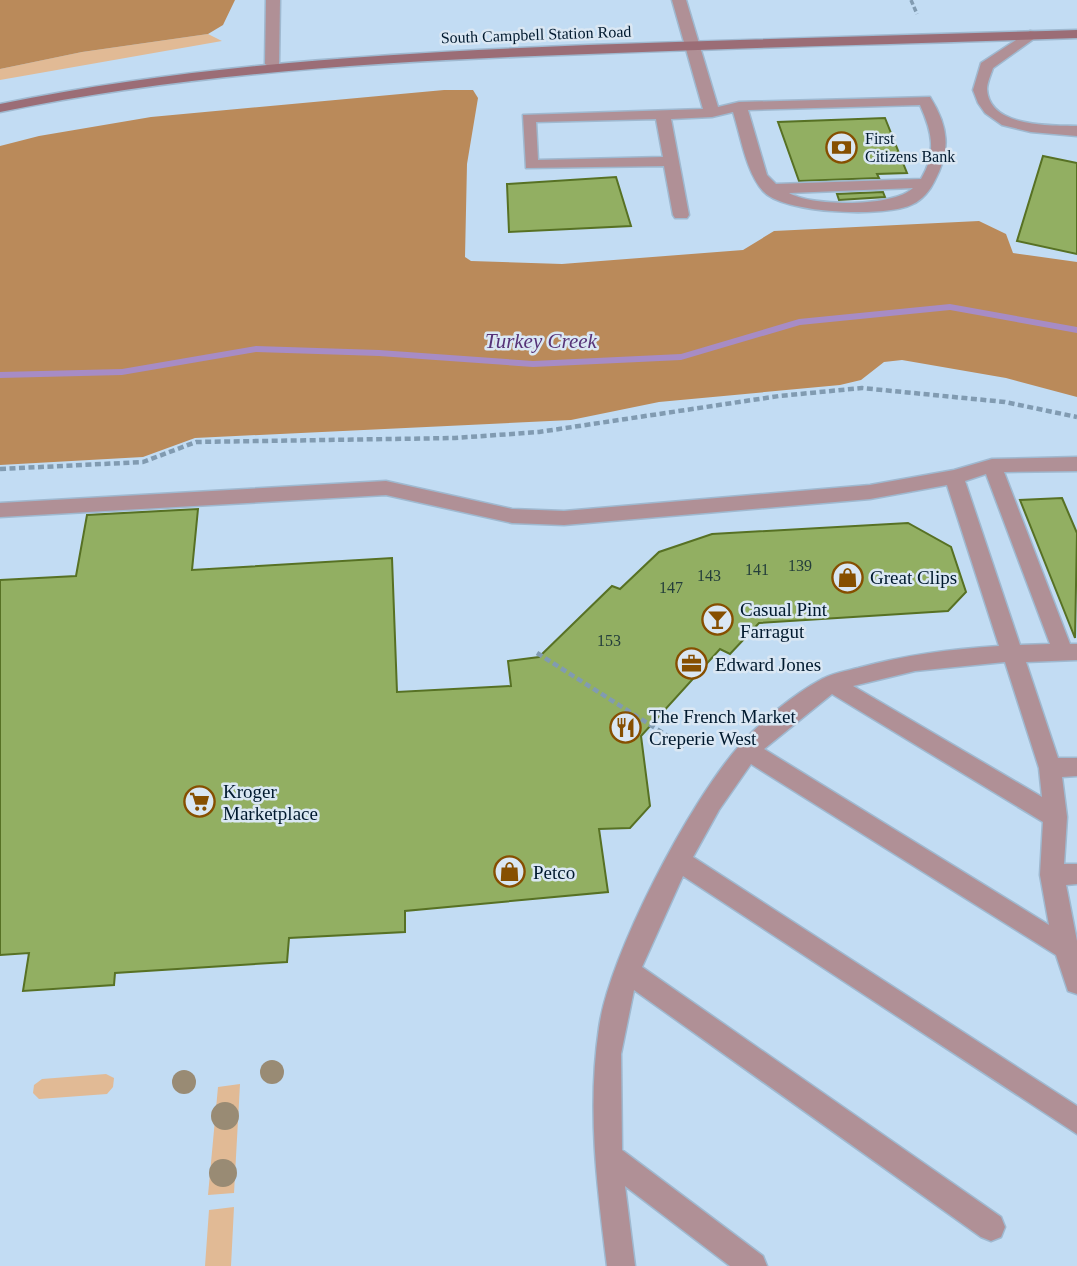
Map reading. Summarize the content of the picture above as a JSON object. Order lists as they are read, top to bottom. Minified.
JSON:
{"streets":{"main road":["South Campbell Station Road"]},"water":["Turkey Creek"],"places":{"bank":["First Citizens Bank"],"shop":["Great Clips","Petco"],"bar":["Casual Pint Farragut"],"office":["Edward Jones"],"restaurant":["The French Market Creperie West"],"supermarket":["Kroger Marketplace"]},"house_numbers":["139","141","143","147","153"]}
